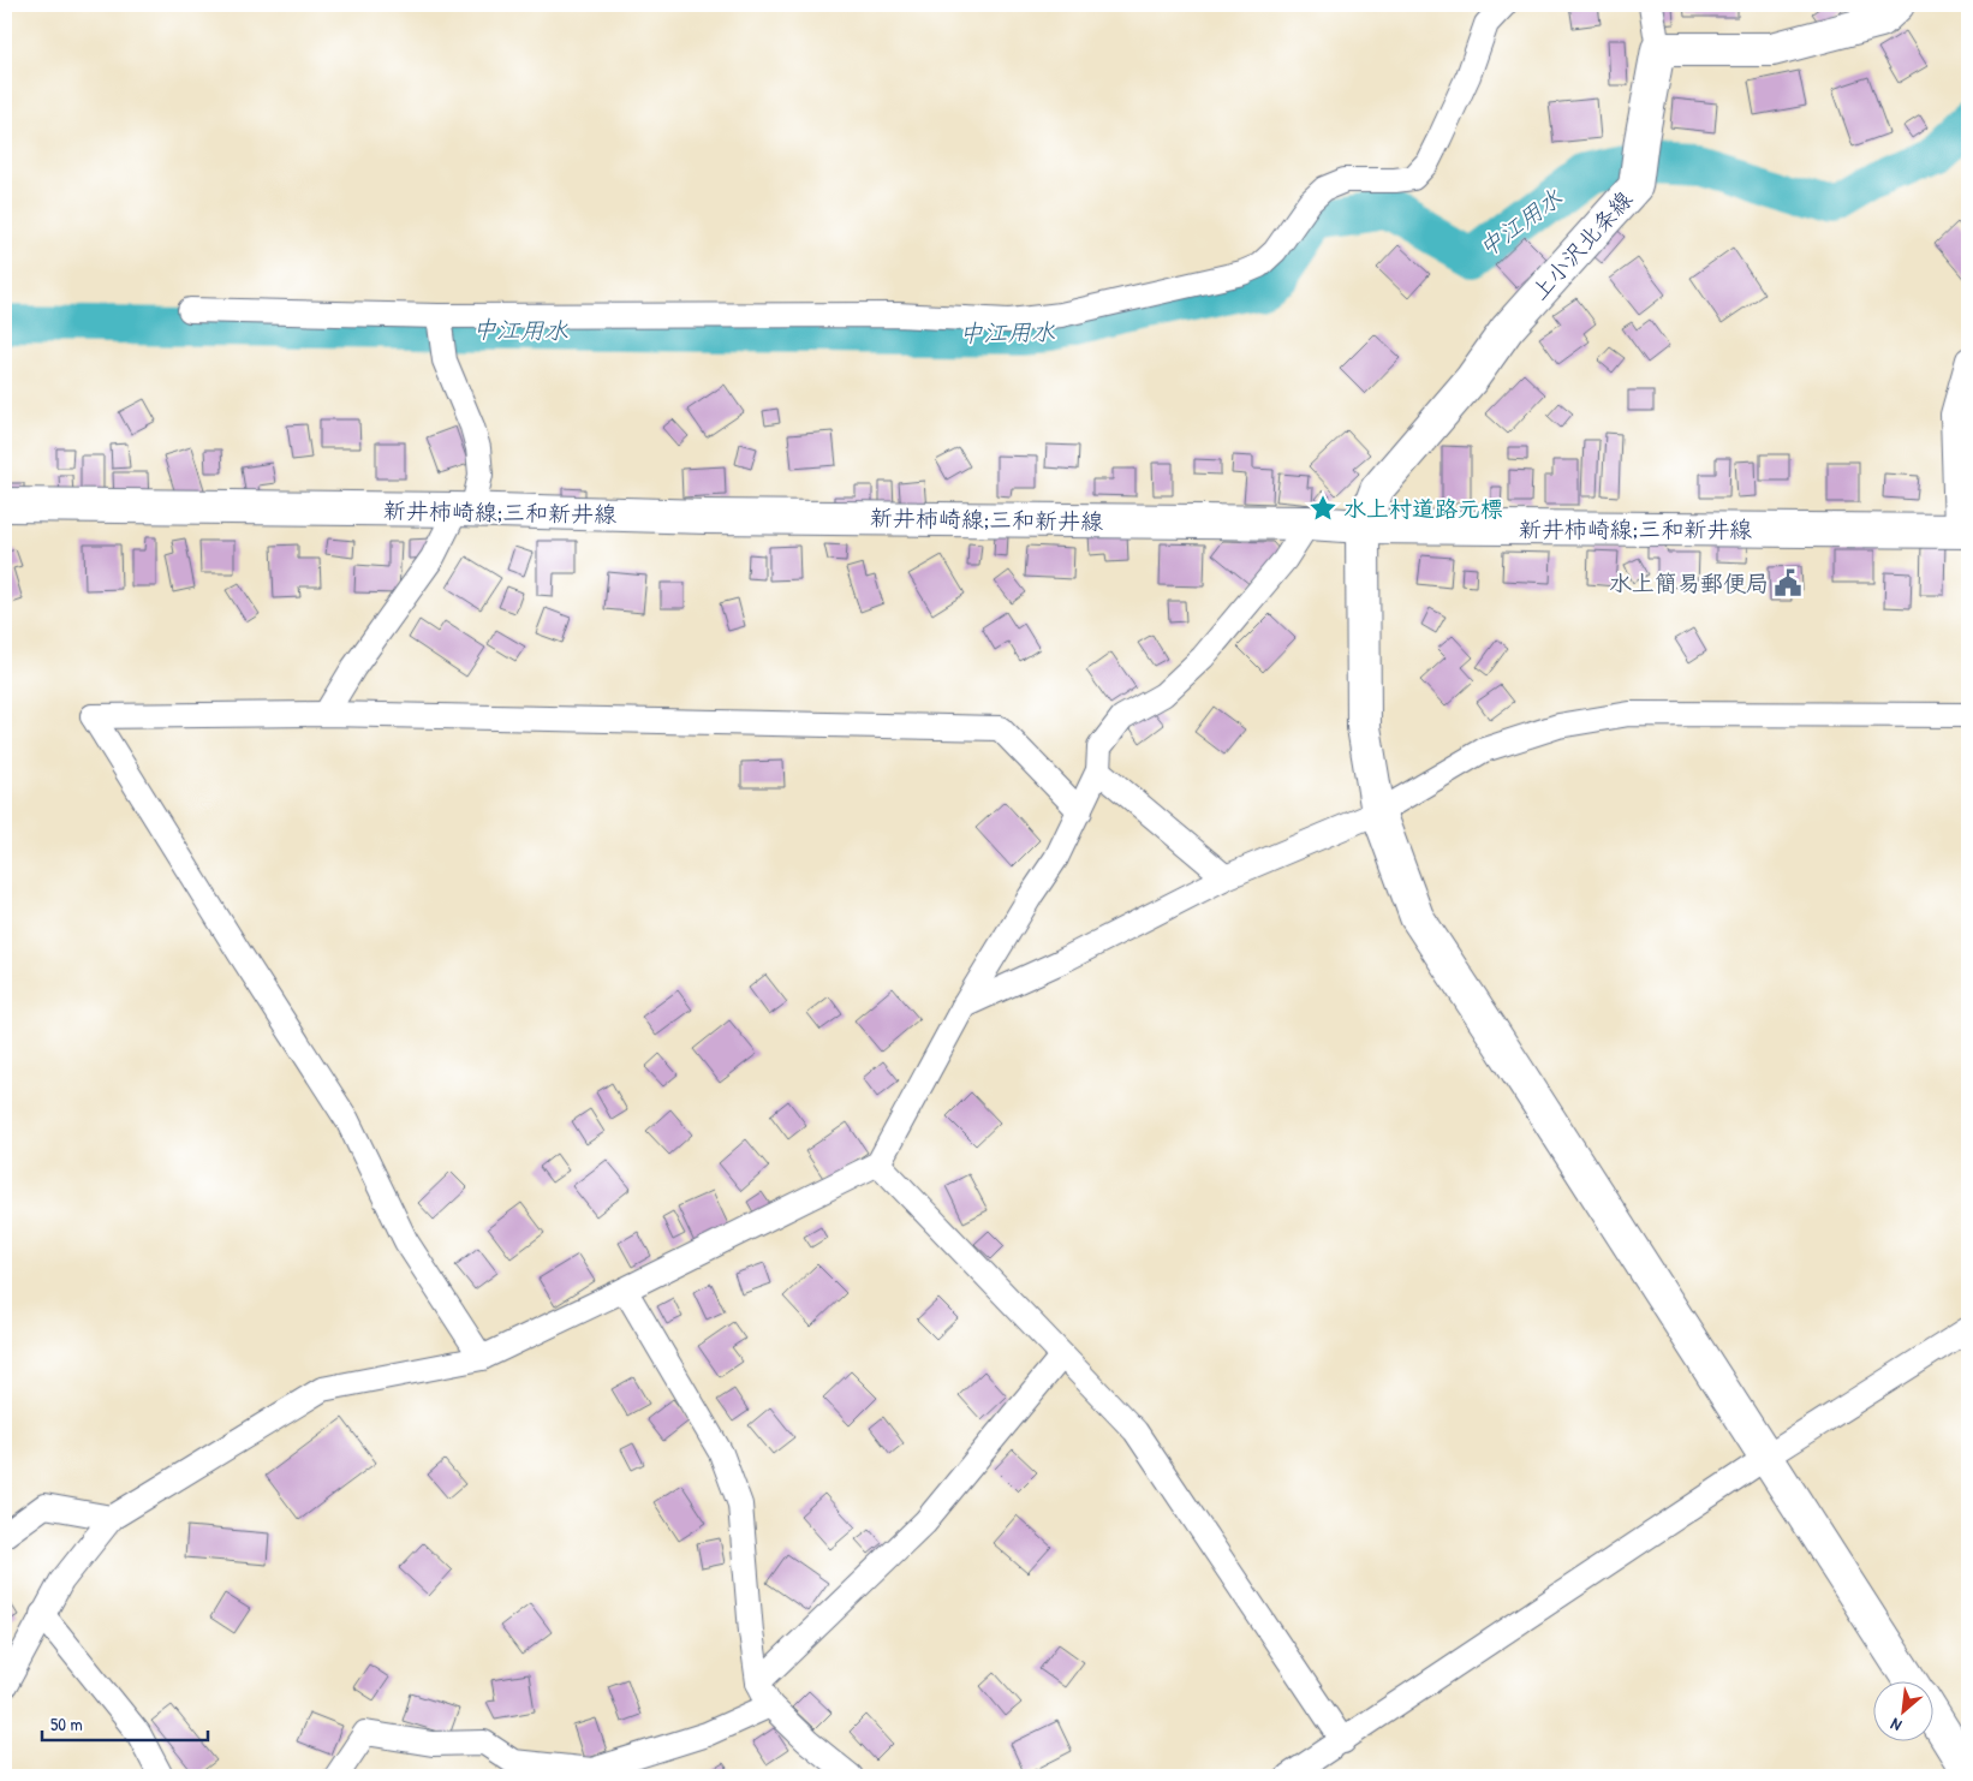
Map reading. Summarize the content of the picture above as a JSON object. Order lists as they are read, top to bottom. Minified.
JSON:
{"streets":{"main road":["上小沢北条線","新井柿崎線;三和新井線"]},"crossings":[["上小沢北条線","新井柿崎線;三和新井線"]],"water":["中江用水"],"places":{"place":["水上村道路元標"],"public building":["水上簡易郵便局"]},"scale_bar":"50 m","north":"bottom left"}
